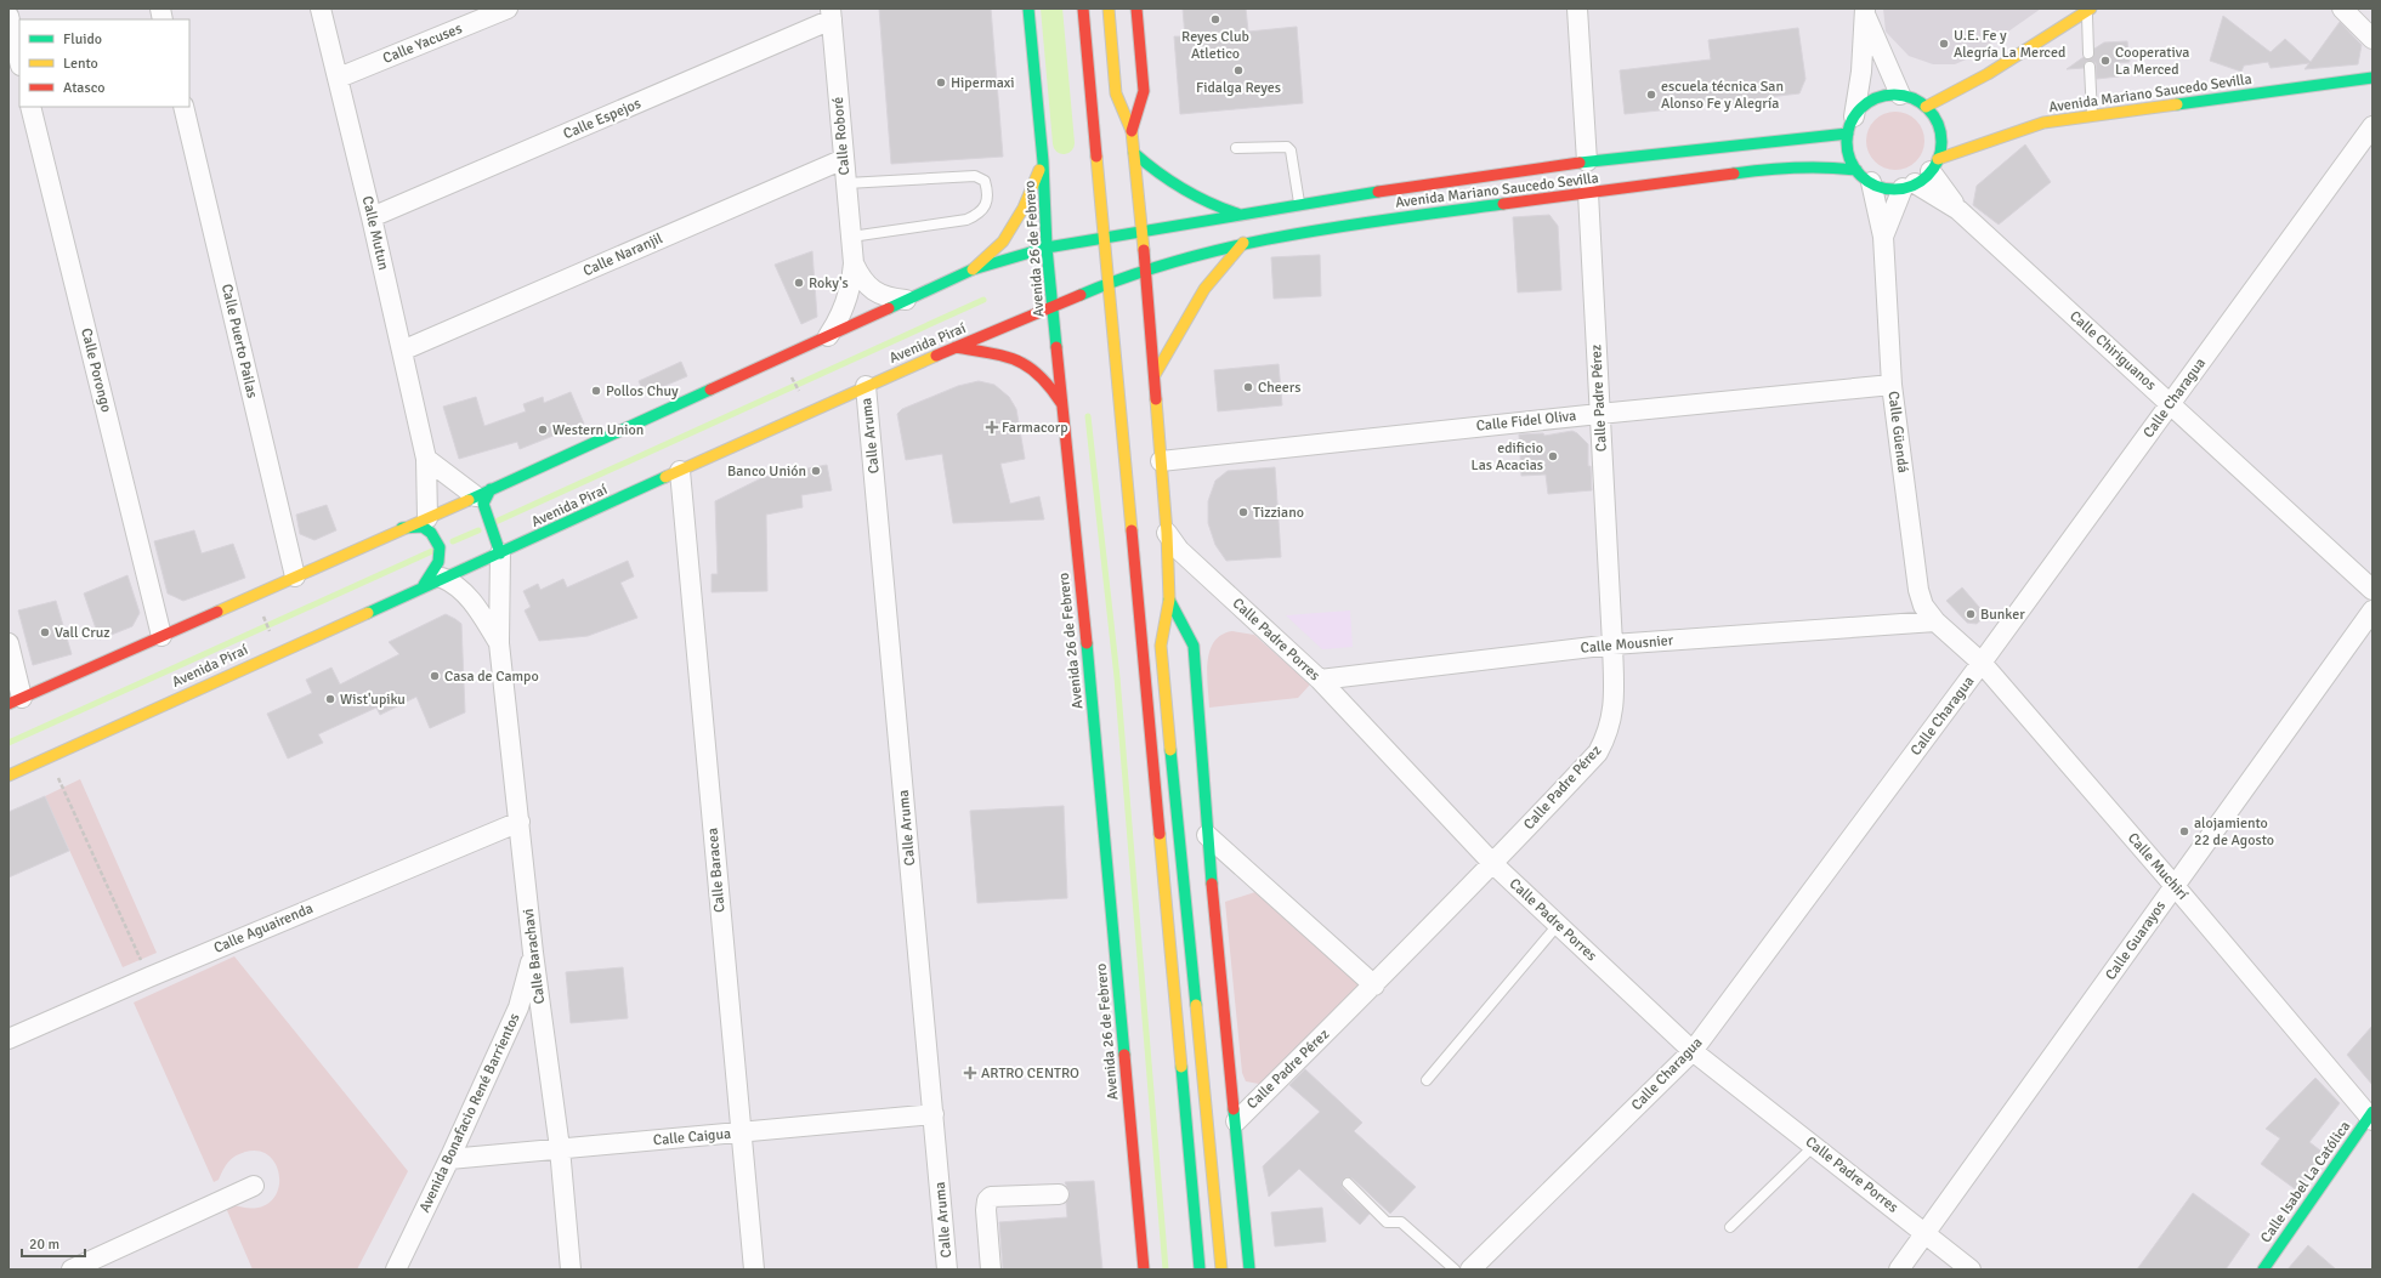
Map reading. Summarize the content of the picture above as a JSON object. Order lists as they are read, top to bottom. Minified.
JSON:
{"streets":{"main road":["Avenida Mariano Saucedo Sevilla","Avenida 26 de Febrero","Avenida Piraí","Calle Isabel La Católica"],"street":["Calle Yacuses","Calle Espejos","Calle Roboré","Calle Mutun","Calle Naranjil","Calle Puerto Pailas","Calle Chiriguanos","Calle Porongo","Calle Padre Pérez","Calle Charagua","Calle Fidel Oliva","Calle Güendá","Calle Aruma","Calle Padre Porres","Calle Mousnier","Calle Muchirí","Calle Baracea","Calle Aguairenda","Calle Guarayos","Calle Barachavi","Avenida Bonafacio René Barrientos","Calle Caigua"]},"crossings":[["Calle Yacuses","Calle Mutun"],["Avenida Mariano Saucedo Sevilla","Avenida Piraí"],["Avenida Mariano Saucedo Sevilla","Calle Chiriguanos"],["Avenida Mariano Saucedo Sevilla","Calle Padre Pérez"],["Avenida Mariano Saucedo Sevilla","Calle Güendá"],["Calle Espejos","Calle Roboré"],["Calle Espejos","Calle Mutun"],["Calle Roboré","Calle Naranjil"],["Calle Mutun","Calle Naranjil"],["Avenida 26 de Febrero","Avenida Piraí"],["Avenida Piraí","Calle Aruma"],["Avenida Piraí","Calle Baracea"],["Avenida Piraí","Calle Barachavi"],["Calle Chiriguanos","Calle Charagua"],["Calle Chiriguanos","Calle Güendá"],["Calle Padre Pérez","Calle Fidel Oliva"],["Calle Padre Pérez","Calle Padre Porres"],["Calle Padre Pérez","Calle Mousnier"],["Calle Charagua","Calle Padre Porres"],["Calle Charagua","Calle Muchirí"],["Calle Fidel Oliva","Calle Güendá"],["Calle Güendá","Calle Mousnier"],["Calle Güendá","Calle Muchirí"],["Calle Aruma","Calle Caigua"],["Calle Padre Porres","Calle Mousnier"],["Calle Padre Porres","Calle Guarayos"],["Calle Mousnier","Calle Muchirí"],["Calle Muchirí","Calle Guarayos"],["Calle Muchirí","Calle Isabel La Católica"],["Calle Baracea","Calle Caigua"],["Calle Aguairenda","Calle Barachavi"],["Calle Barachavi","Avenida Bonafacio René Barrientos"],["Calle Barachavi","Calle Caigua"],["Avenida Bonafacio René Barrientos","Calle Caigua"]],"places":{"other":["Reyes Club Atletico","U.E. Fe y Alegría La Merced","Cooperativa La Merced","Fidalga Reyes","Hipermaxi","escuela técnica San Alonso Fe y Alegría","Roky's","Cheers","Pollos Chuy","Western Union","edificio Las Acacias","Banco Unión","Tizziano","Bunker","Vall Cruz","Casa de Campo","Wist'upiku","alojamiento 22 de Agosto"],"health":["Farmacorp","ARTRO CENTRO"]},"legend":["Fluido","Lento","Atasco"],"scale_bar":"20 m"}
